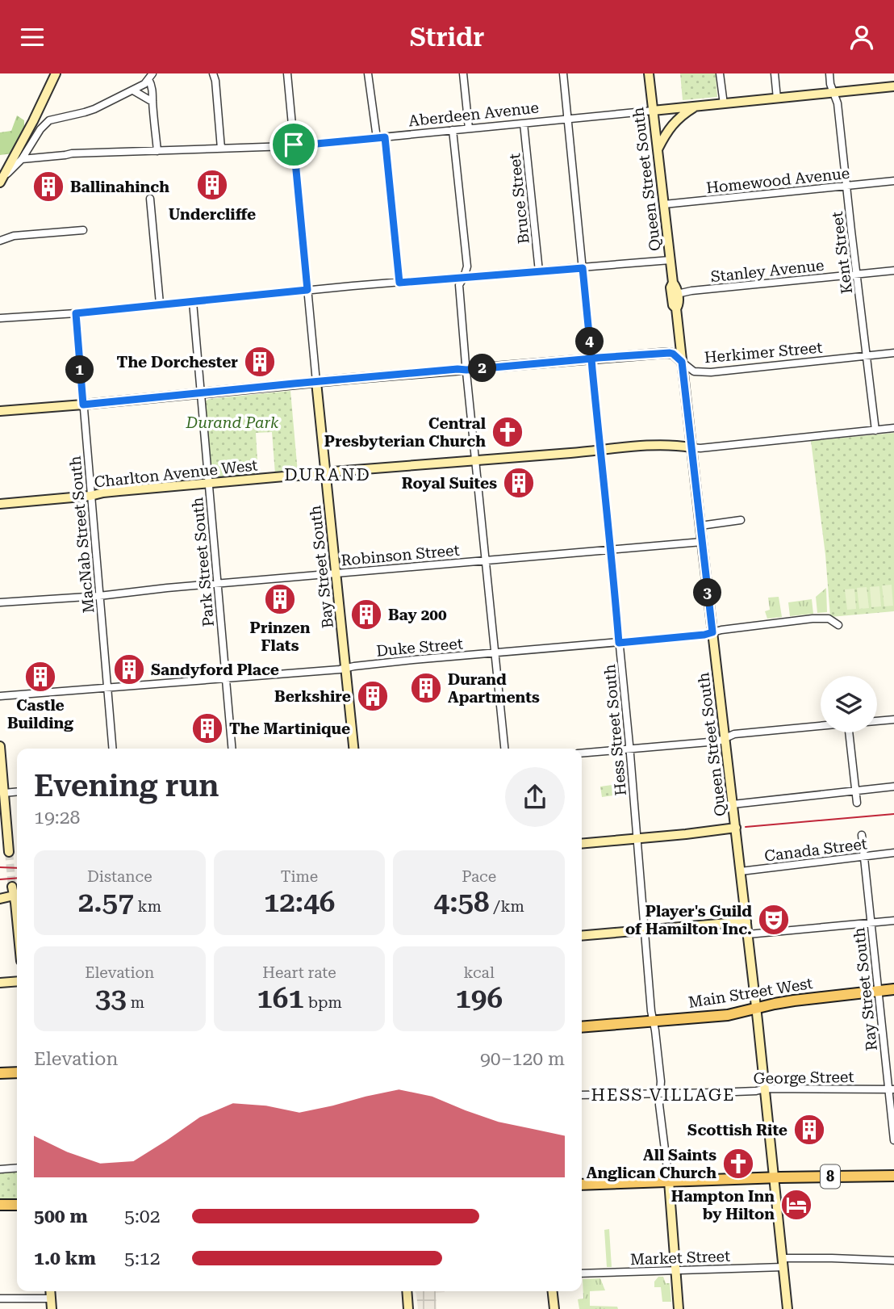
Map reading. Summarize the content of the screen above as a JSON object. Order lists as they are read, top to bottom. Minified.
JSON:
{"streets":{"main road":["Main Street West","8"],"street":["Aberdeen Avenue","Queen Street South","Homewood Avenue","Bruce Street","Kent Street","Stanley Avenue","Herkimer Street","Charlton Avenue West","MacNab Street South","Robinson Street","Park Street South","Bay Street South","Duke Street","Hess Street South","Canada Street","Ray Street South","George Street","Market Street"]},"crossings":[["Aberdeen Avenue","Queen Street South"],["Aberdeen Avenue","Bruce Street"],["Aberdeen Avenue","Kent Street"],["Aberdeen Avenue","Bay Street South"],["Aberdeen Avenue","Hess Street South"],["Queen Street South","Homewood Avenue"],["Queen Street South","Stanley Avenue"],["Queen Street South","Herkimer Street"],["Queen Street South","Charlton Avenue West"],["Queen Street South","Robinson Street"],["Queen Street South","Duke Street"],["Queen Street South","Canada Street"],["Queen Street South","Main Street West"],["Queen Street South","George Street"],["Queen Street South","8"],["Queen Street South","Market Street"],["Homewood Avenue","Kent Street"],["Kent Street","Stanley Avenue"],["Kent Street","Herkimer Street"],["Kent Street","Charlton Avenue West"],["Herkimer Street","MacNab Street South"],["Herkimer Street","Park Street South"],["Herkimer Street","Bay Street South"],["Herkimer Street","Hess Street South"],["Charlton Avenue West","MacNab Street South"],["Charlton Avenue West","Park Street South"],["Charlton Avenue West","Bay Street South"],["Charlton Avenue West","Hess Street South"],["MacNab Street South","Robinson Street"],["MacNab Street South","Duke Street"],["Robinson Street","Park Street South"],["Robinson Street","Bay Street South"],["Robinson Street","Hess Street South"],["Park Street South","Duke Street"],["Bay Street South","Duke Street"],["Duke Street","Hess Street South"],["Hess Street South","Main Street West"],["Hess Street South","George Street"],["Hess Street South","8"],["Canada Street","Ray Street South"],["Ray Street South","Main Street West"],["Ray Street South","George Street"]],"districts":["DURAND","HESS VILLAGE"],"parks":["Durand Park"],"places":{"building":["Undercliffe","Ballinahinch","The Dorchester","Royal Suites","Prinzen Flats","Bay 200","Sandyford Place","Castle Building","Durand Apartments","Berkshire","The Martinique","Scottish Rite"],"church":["Central Presbyterian Church","All Saints Anglican Church"],"theatre":["Player's Guild of Hamilton Inc."],"hotel":["Hampton Inn by Hilton"]},"page":{"header":"Stridr","pins":["4","2","1","3"],"heading":["Evening run","19:28"],"stats":[["Distance","2.57 km"],["Time","12:46"],["Pace","4:58 /km"],["Elevation","33 m"],["Heart rate","161 bpm"],["kcal","196"]],"chart":["Elevation","90–120 m"],"list":[{"name":"500 m","note":"5:02"},{"name":"1.0 km","note":"5:12"}]}}
